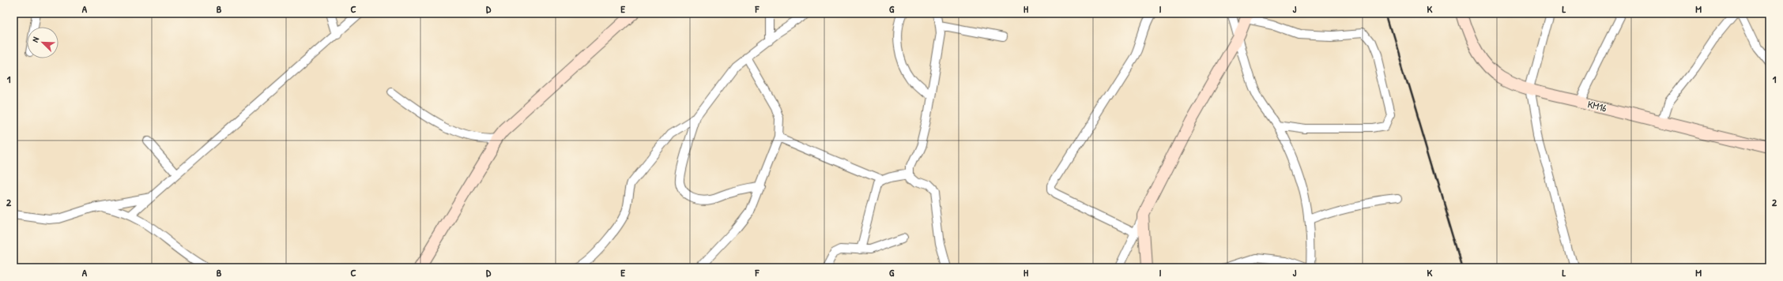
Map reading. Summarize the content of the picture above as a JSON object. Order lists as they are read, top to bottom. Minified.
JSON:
{"streets":{"street":["KM16"]},"north":"top left","grid":{"columns":["A","B","C","D","E","F","G","H","I","J","K","L","M"],"rows":["1","2"]}}
